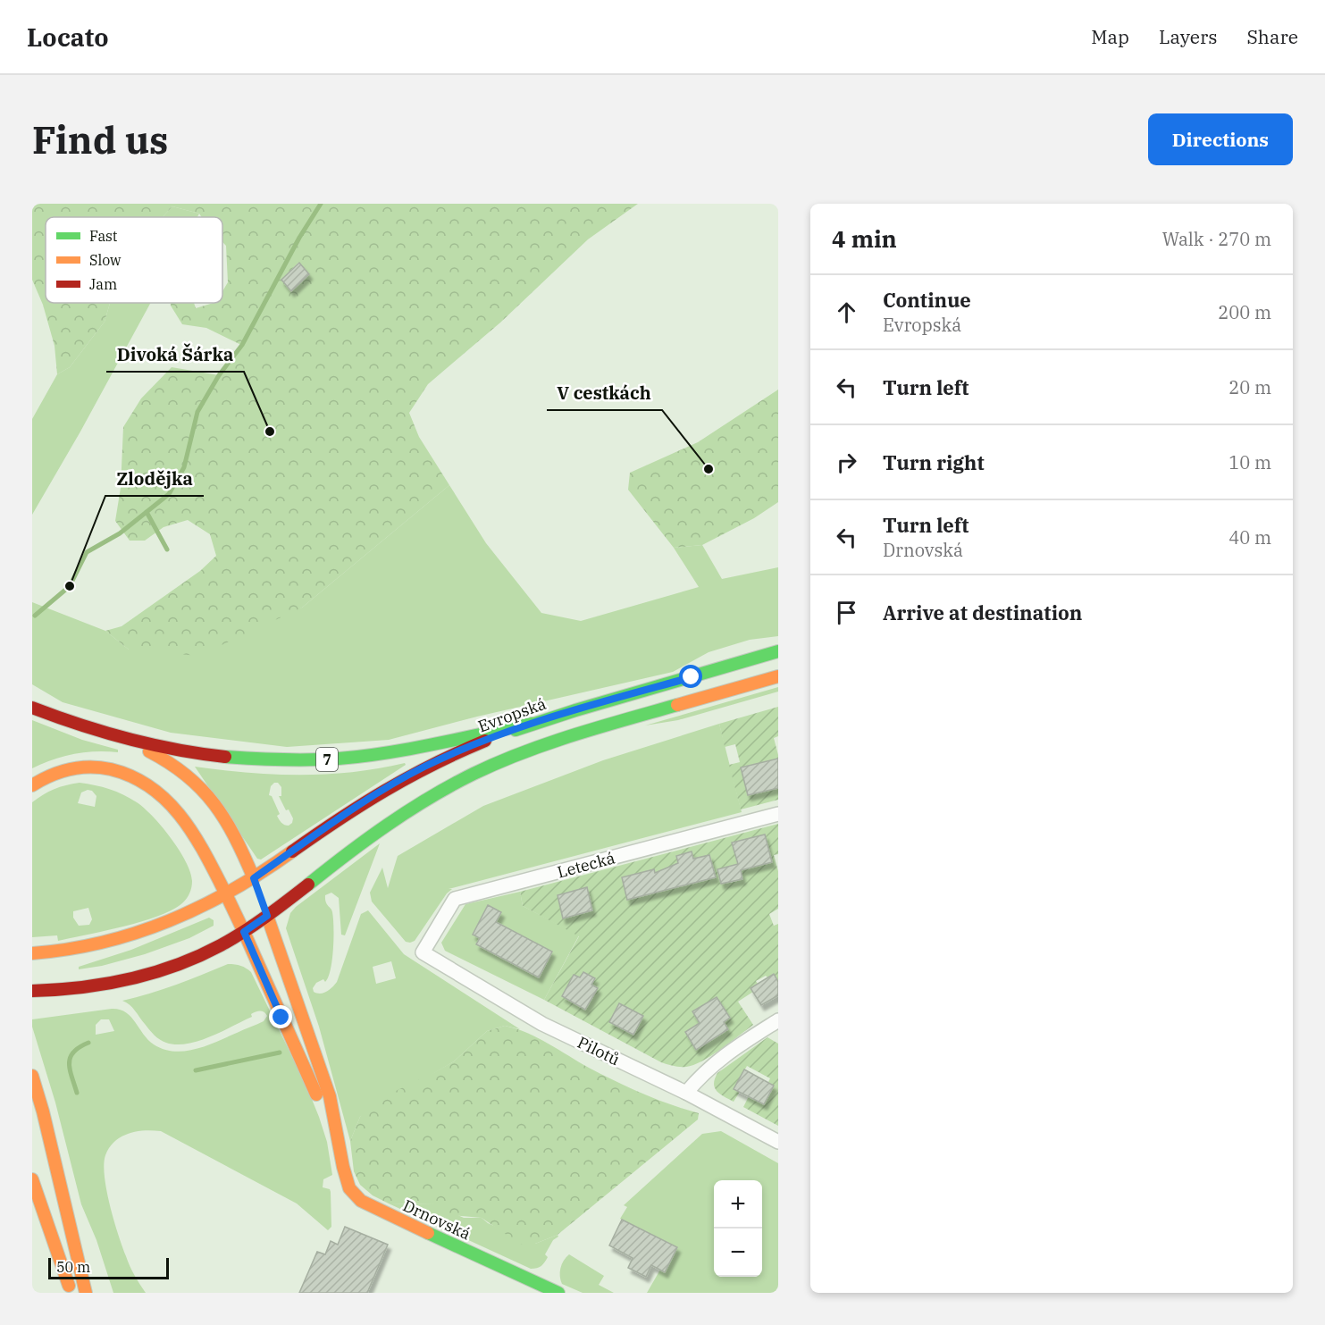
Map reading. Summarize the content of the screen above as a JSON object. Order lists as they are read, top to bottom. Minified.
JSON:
{"streets":{"main road":["Evropská","7","Drnovská"],"street":["Letecká","Pilotů"]},"crossings":[["Evropská","7"],["Evropská","Drnovská"],["Letecká","Pilotů"]],"places":["Divoká Šárka","V cestkách","Zlodějka"],"legend":["Fast","Slow","Jam"],"scale_bar":"50 m","page":{"header":"Locato","nav":["Map","Layers","Share"],"buttons":"Directions","title":"Find us","heading":["4 min","Walk · 270 m"],"list":[["Continue","Evropská","200 m"],["Turn left","20 m"],["Turn right","10 m"],["Turn left","Drnovská","40 m"],"Arrive at destination"],"map_buttons":["+","−"],"scale":"50 m"}}
